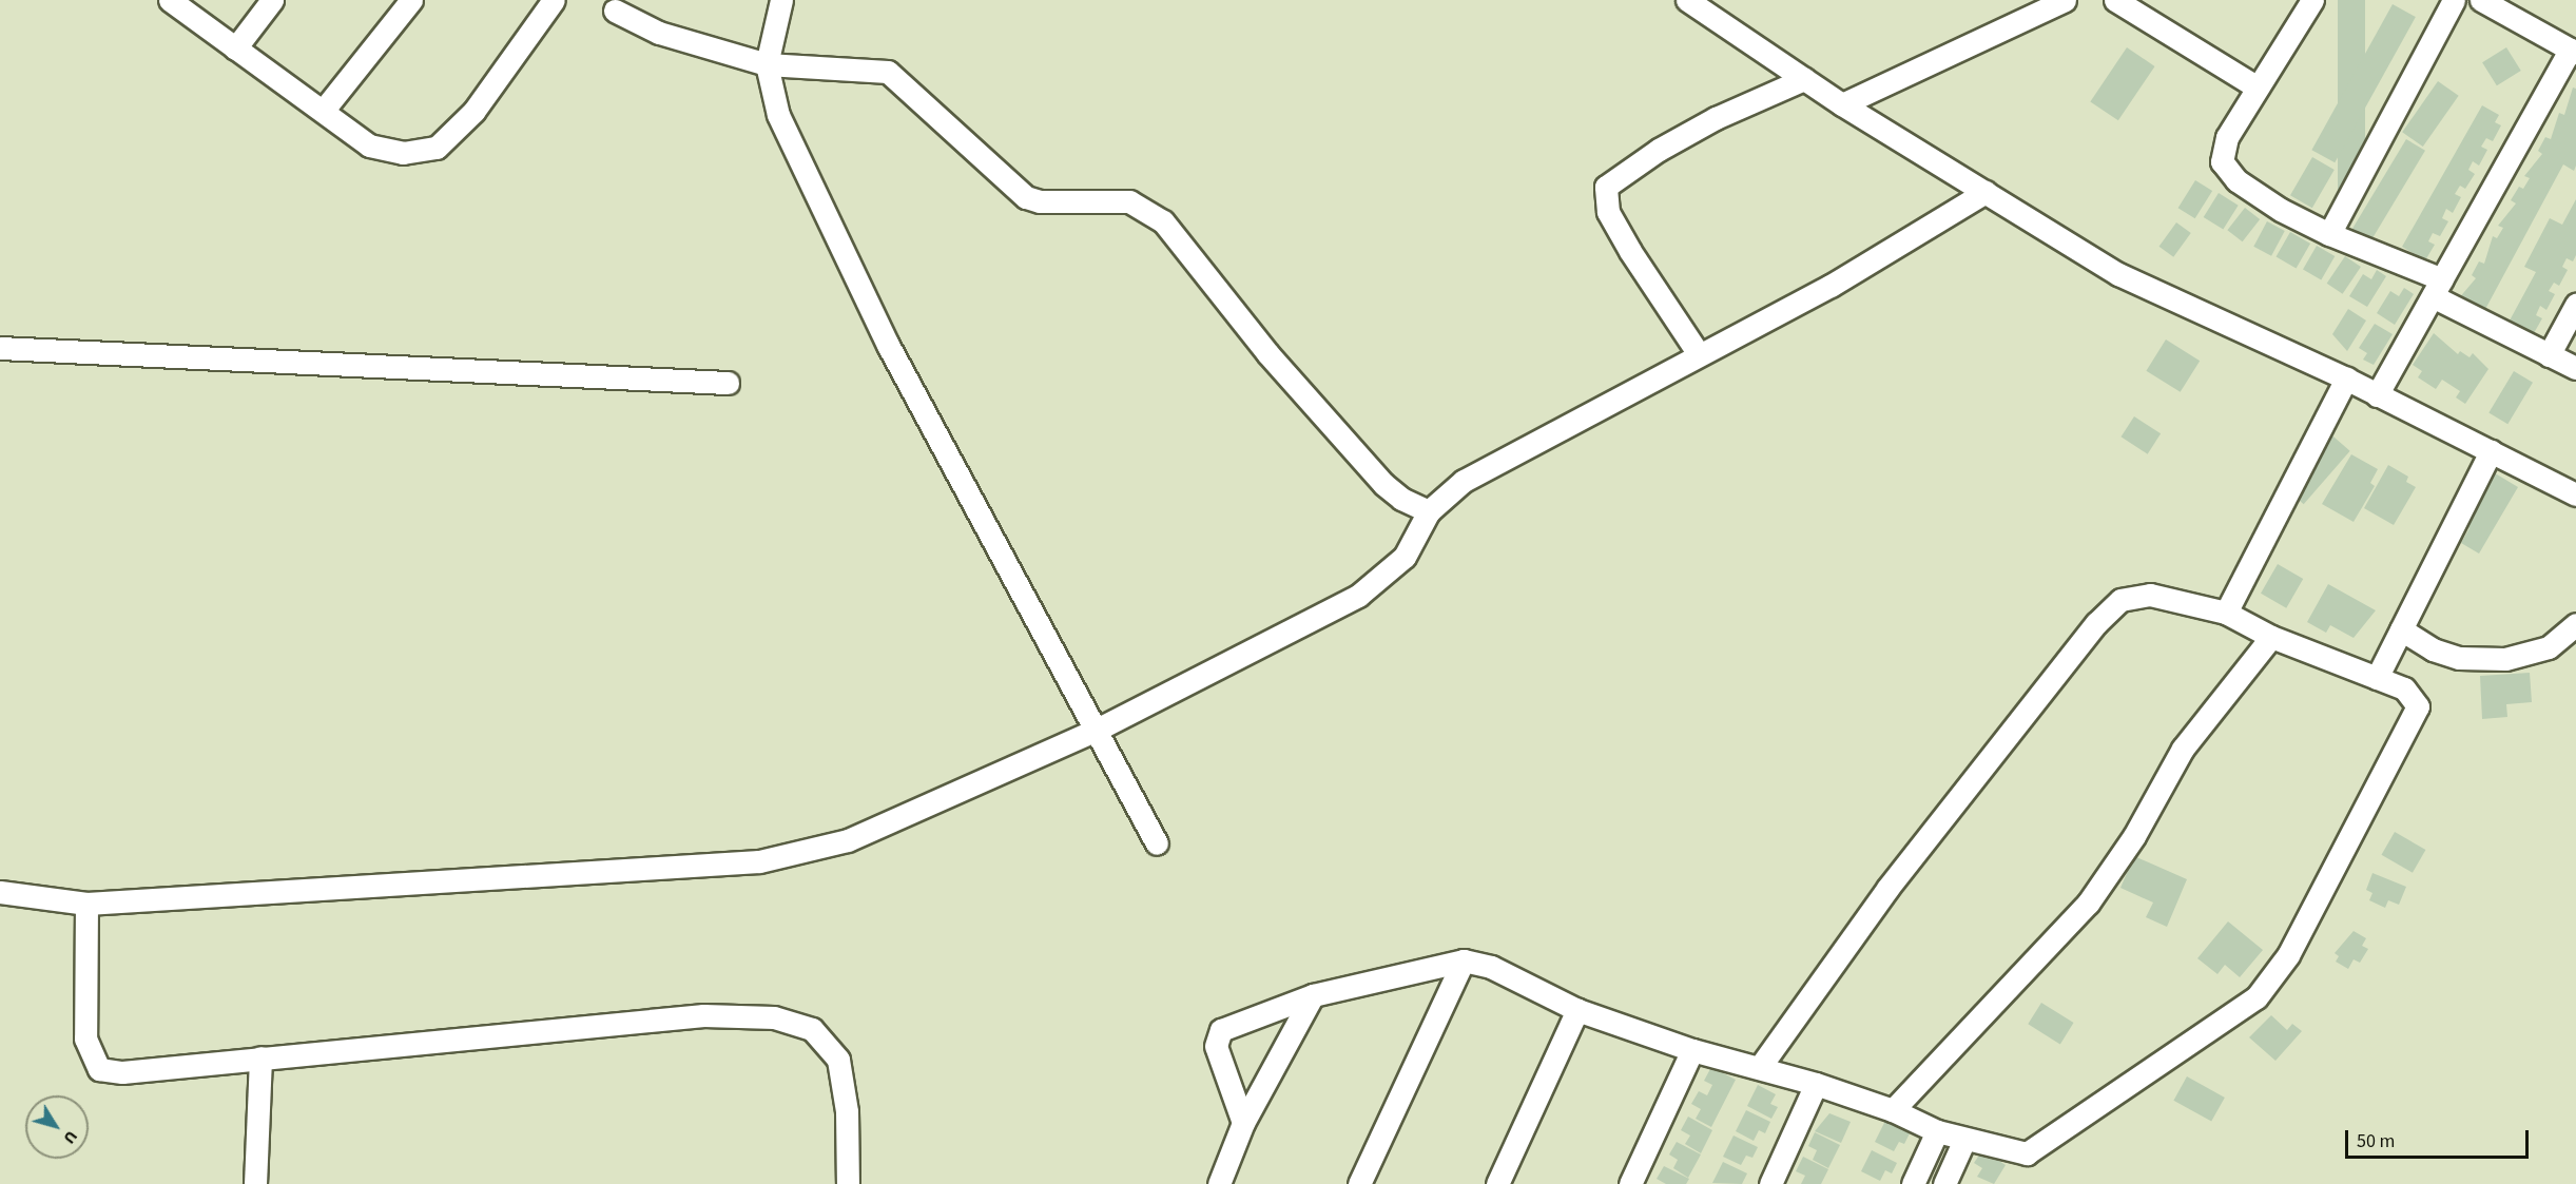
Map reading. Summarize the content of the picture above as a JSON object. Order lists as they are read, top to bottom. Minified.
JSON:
{"scale_bar":"50 m","north":"bottom right"}
